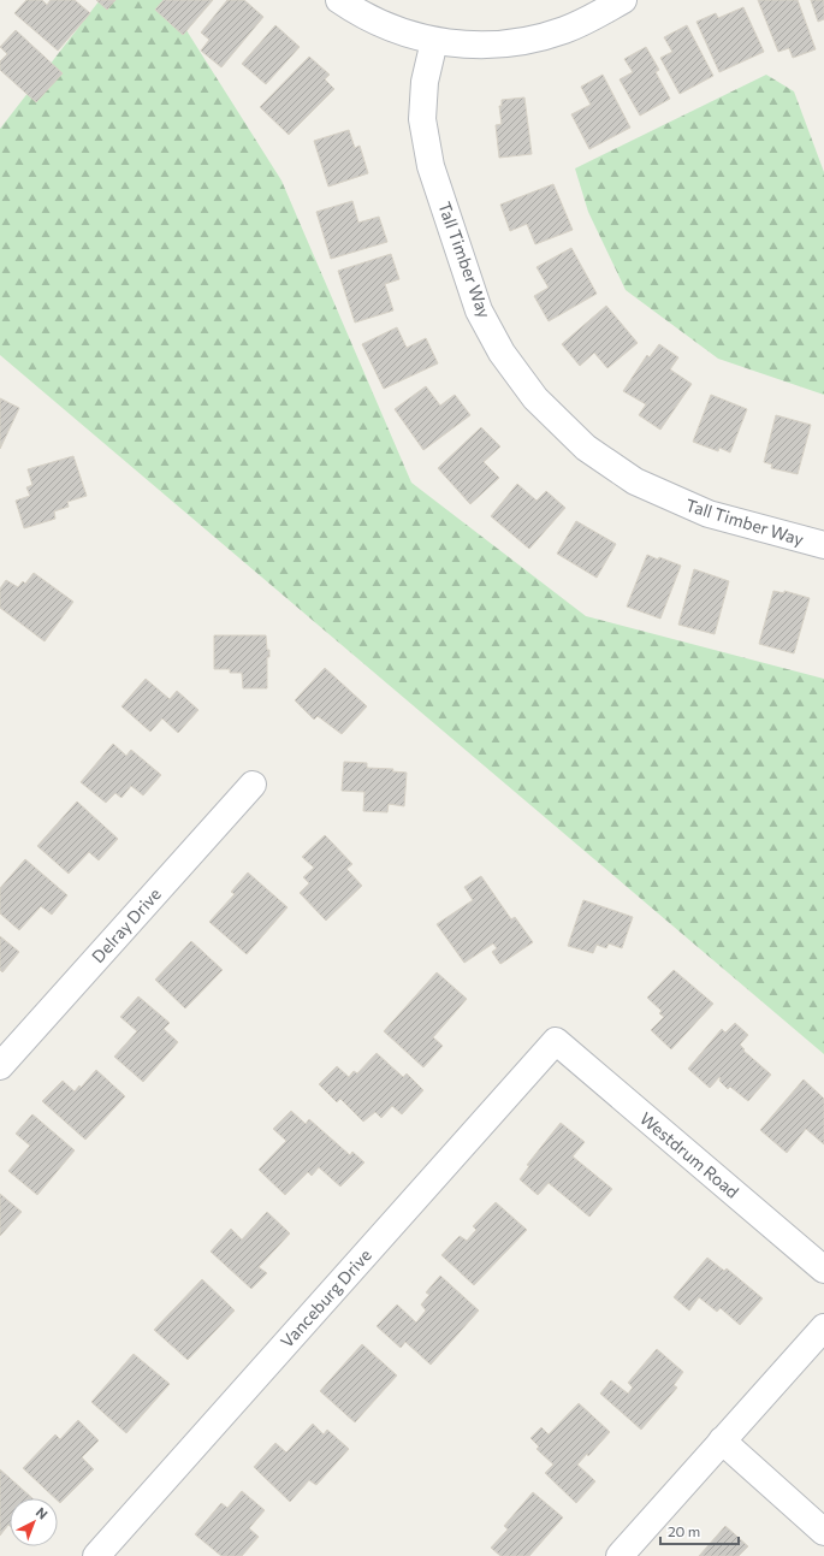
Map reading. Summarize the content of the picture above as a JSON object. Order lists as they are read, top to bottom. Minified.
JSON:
{"streets":{"street":["Tall Timber Way","Delray Drive","Westdrum Road","Vanceburg Drive"]},"crossings":[["Westdrum Road","Vanceburg Drive"]],"scale_bar":"20 m","north":"top right"}
